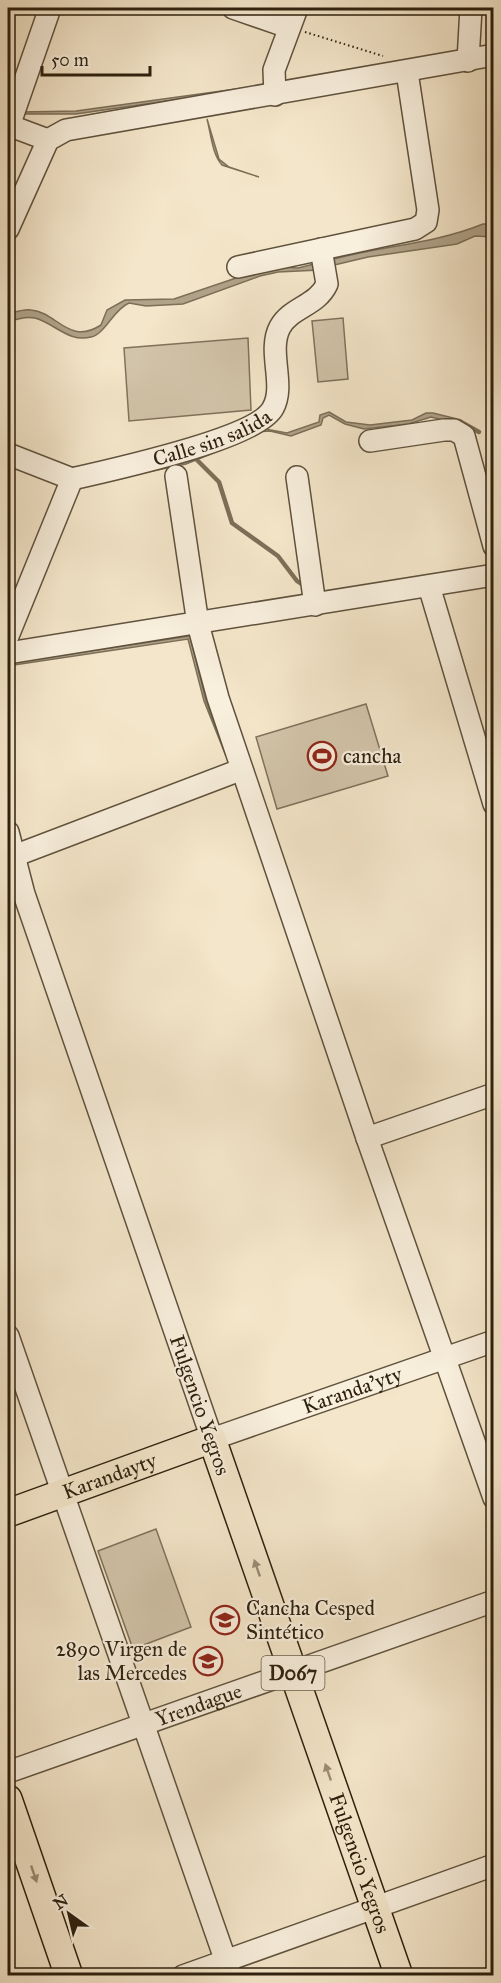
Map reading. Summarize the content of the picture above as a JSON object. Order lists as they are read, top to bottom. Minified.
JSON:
{"streets":{"main road":["Fulgencio Yegros","Karandayty","D067"],"street":["Calle sin salida","Karanda'yty","Yrendague"]},"crossings":[["Karanda'yty","Fulgencio Yegros"],["Karanda'yty","Karandayty"],["Fulgencio Yegros","Karandayty"],["Fulgencio Yegros","Yrendague"]],"places":{"sports":["cancha"],"school or university":["Cancha Cesped Sintético","2890 Virgen de las Mercedes"]},"scale_bar":"50 m","north":"top left"}
